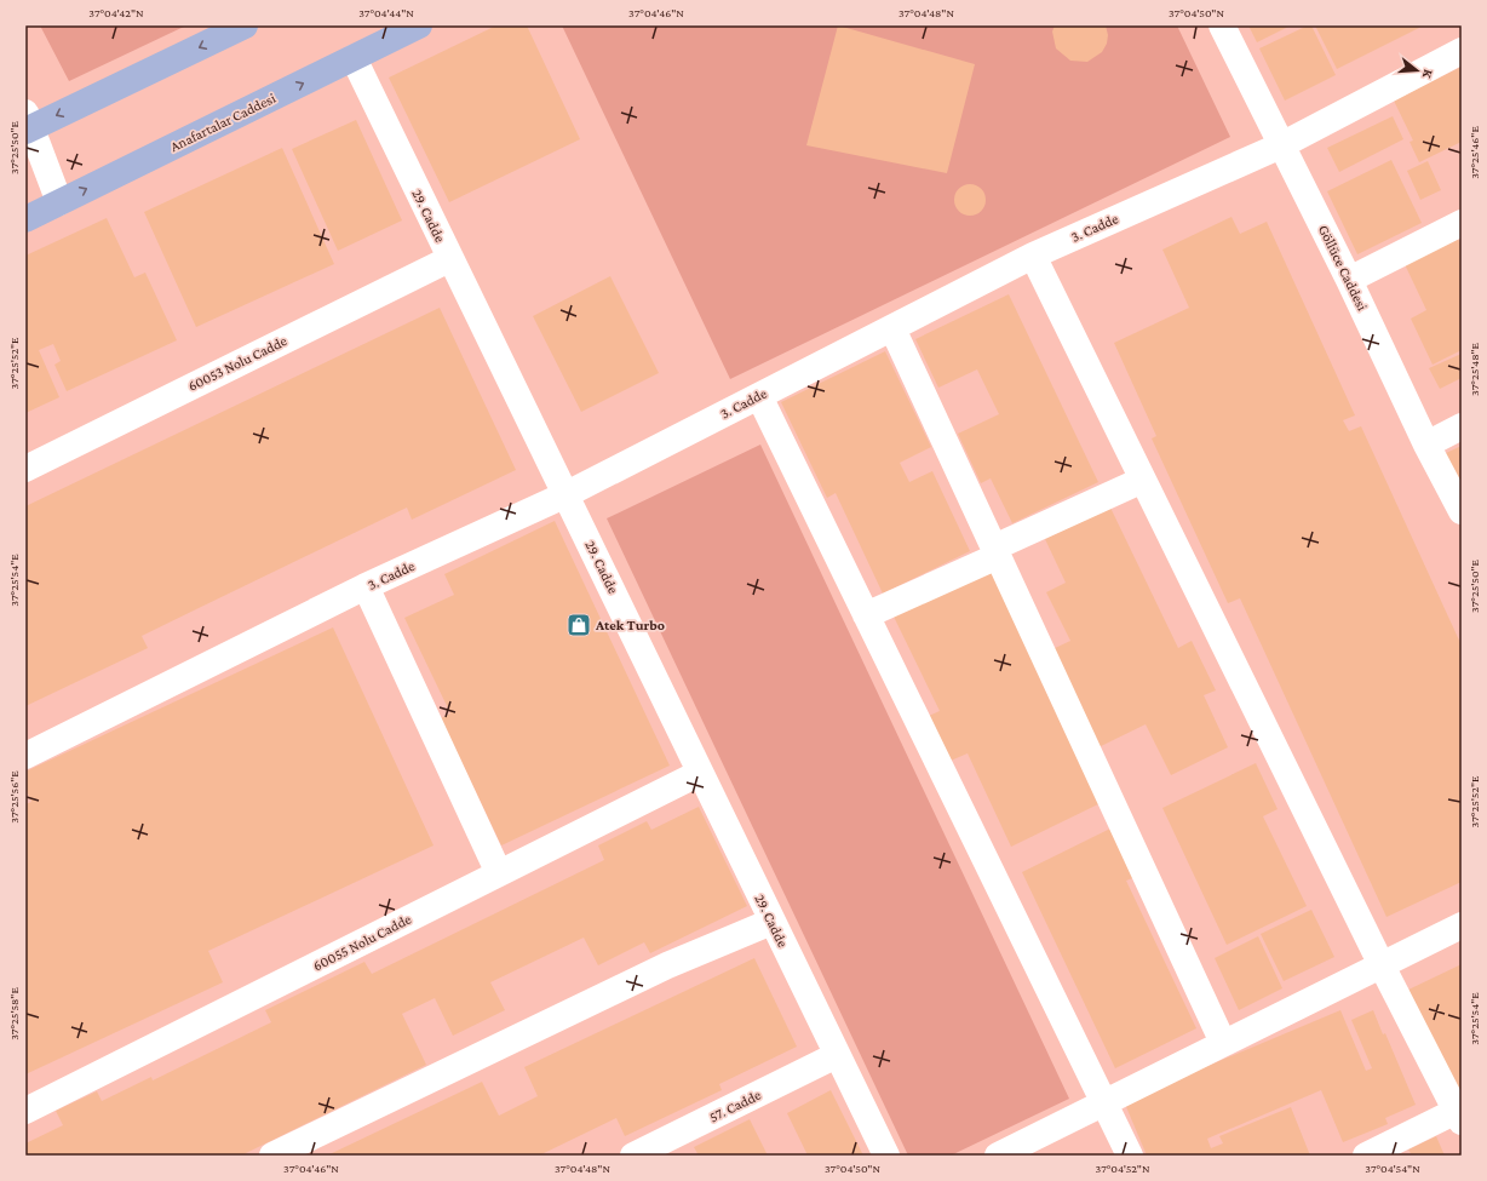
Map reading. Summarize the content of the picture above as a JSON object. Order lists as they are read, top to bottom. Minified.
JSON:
{"streets":{"main road":["Anafartalar Caddesi"],"street":["29. Cadde","3. Cadde","Göllüce Caddesi","60053 Nolu Cadde","60055 Nolu Cadde","57. Cadde"]},"crossings":[["Anafartalar Caddesi","29. Cadde"],["29. Cadde","3. Cadde"],["29. Cadde","60053 Nolu Cadde"],["29. Cadde","60055 Nolu Cadde"],["29. Cadde","57. Cadde"],["3. Cadde","Göllüce Caddesi"]],"places":{"shop":["Atek Turbo"]},"north":"right","coordinates":["37°04'42\"N","37°04'44\"N","37°04'46\"N","37°04'48\"N","37°04'50\"N","37°25'50\"E","37°25'46\"E","37°25'52\"E","37°25'48\"E","37°25'54\"E","37°25'56\"E","37°25'58\"E","37°04'52\"N","37°04'54\"N"]}
